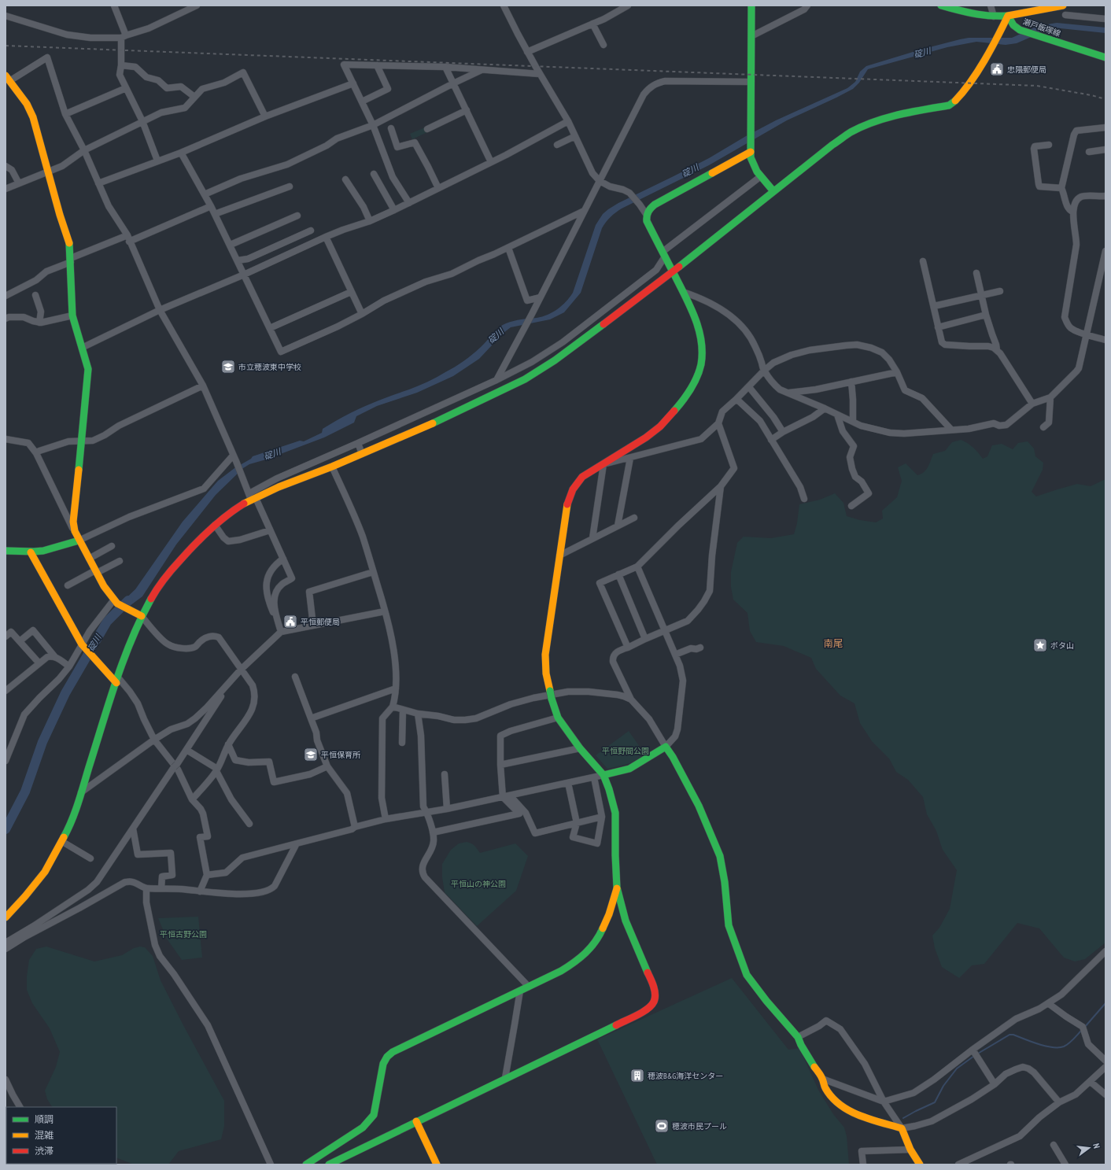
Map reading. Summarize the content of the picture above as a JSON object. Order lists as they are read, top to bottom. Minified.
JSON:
{"streets":{"street":["瀬戸飯塚線"]},"districts":["南尾"],"water":["碇川"],"parks":["平恒野間公園","平恒山の神公園","平恒古野公園"],"places":{"public building":["忠隈郵便局","平恒郵便局"],"school or university":["市立穂波東中学校","平恒保育所"],"place":["ボタ山"],"building":["穂波B&G海洋センター"],"sports":["穂波市民プール"]},"legend":["順調","混雑","渋滞"],"north":"right"}
